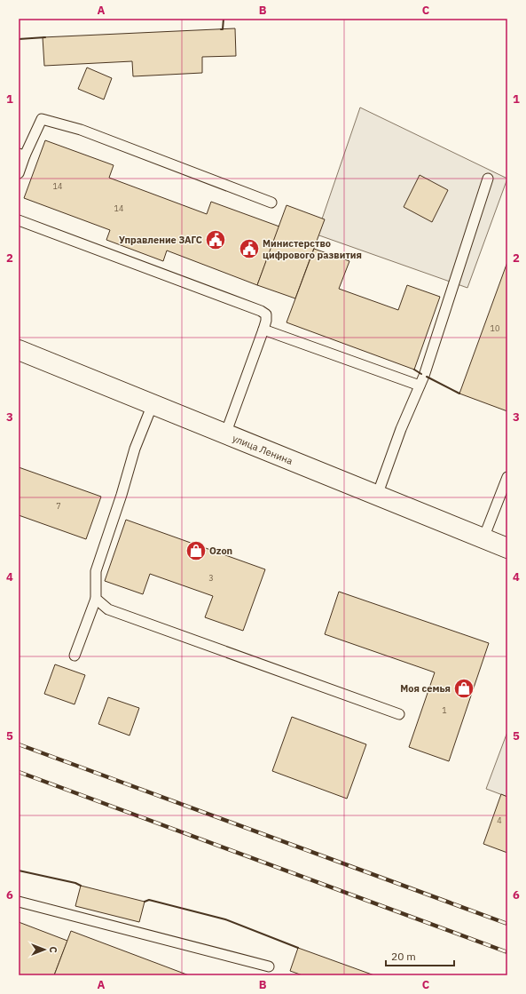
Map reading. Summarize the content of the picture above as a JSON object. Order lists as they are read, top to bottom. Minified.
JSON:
{"streets":{"main road":["улица Ленина"]},"places":{"public building":["Управление ЗАГС","Министерство цифрового развития"],"shop":["Ozon","Моя семья"]},"house_numbers":["14","14","10","7","3","1","4"],"scale_bar":"20 m","north":"right","grid":{"columns":["A","B","C"],"rows":["1","2","3","4","5","6"]}}
